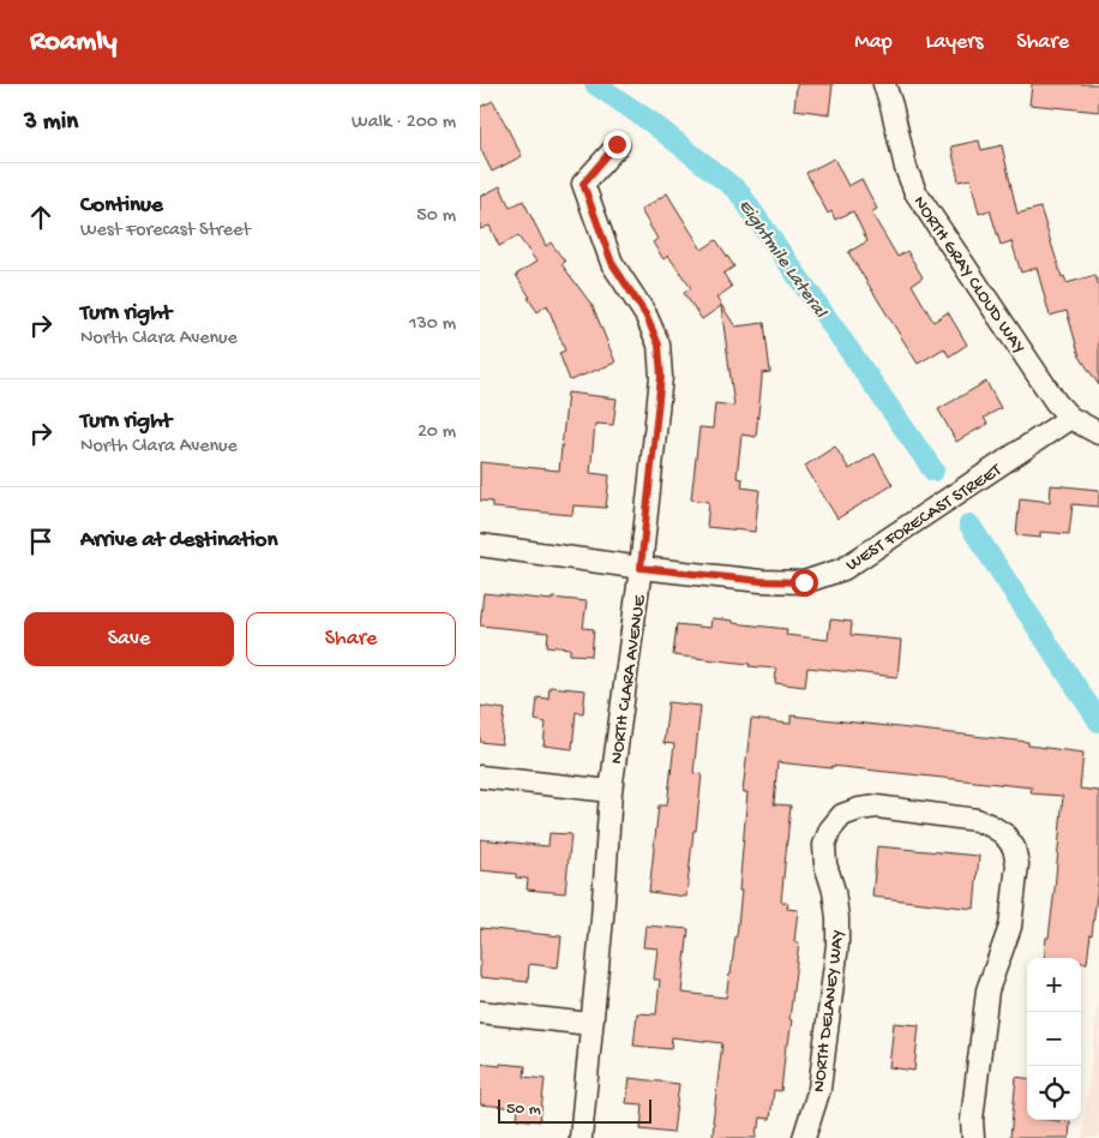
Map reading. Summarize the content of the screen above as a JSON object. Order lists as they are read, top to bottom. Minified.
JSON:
{"streets":{"street":["NORTH GRAY CLOUD WAY","WEST FORECAST STREET","NORTH CLARA AVENUE","NORTH DELANEY WAY"]},"crossings":[["NORTH GRAY CLOUD WAY","WEST FORECAST STREET"],["WEST FORECAST STREET","NORTH CLARA AVENUE"]],"water":["Eightmile Lateral"],"scale_bar":"50 m","page":{"header":"Roamly","nav":["Map","Layers","Share"],"heading":["3 min","Walk · 200 m"],"list":[["Continue","West Forecast Street","50 m"],["Turn right","North Clara Avenue","130 m"],["Turn right","North Clara Avenue","20 m"],"Arrive at destination"],"buttons":["Save","Share"],"map_buttons":["+","−"],"scale":"50 m"}}
